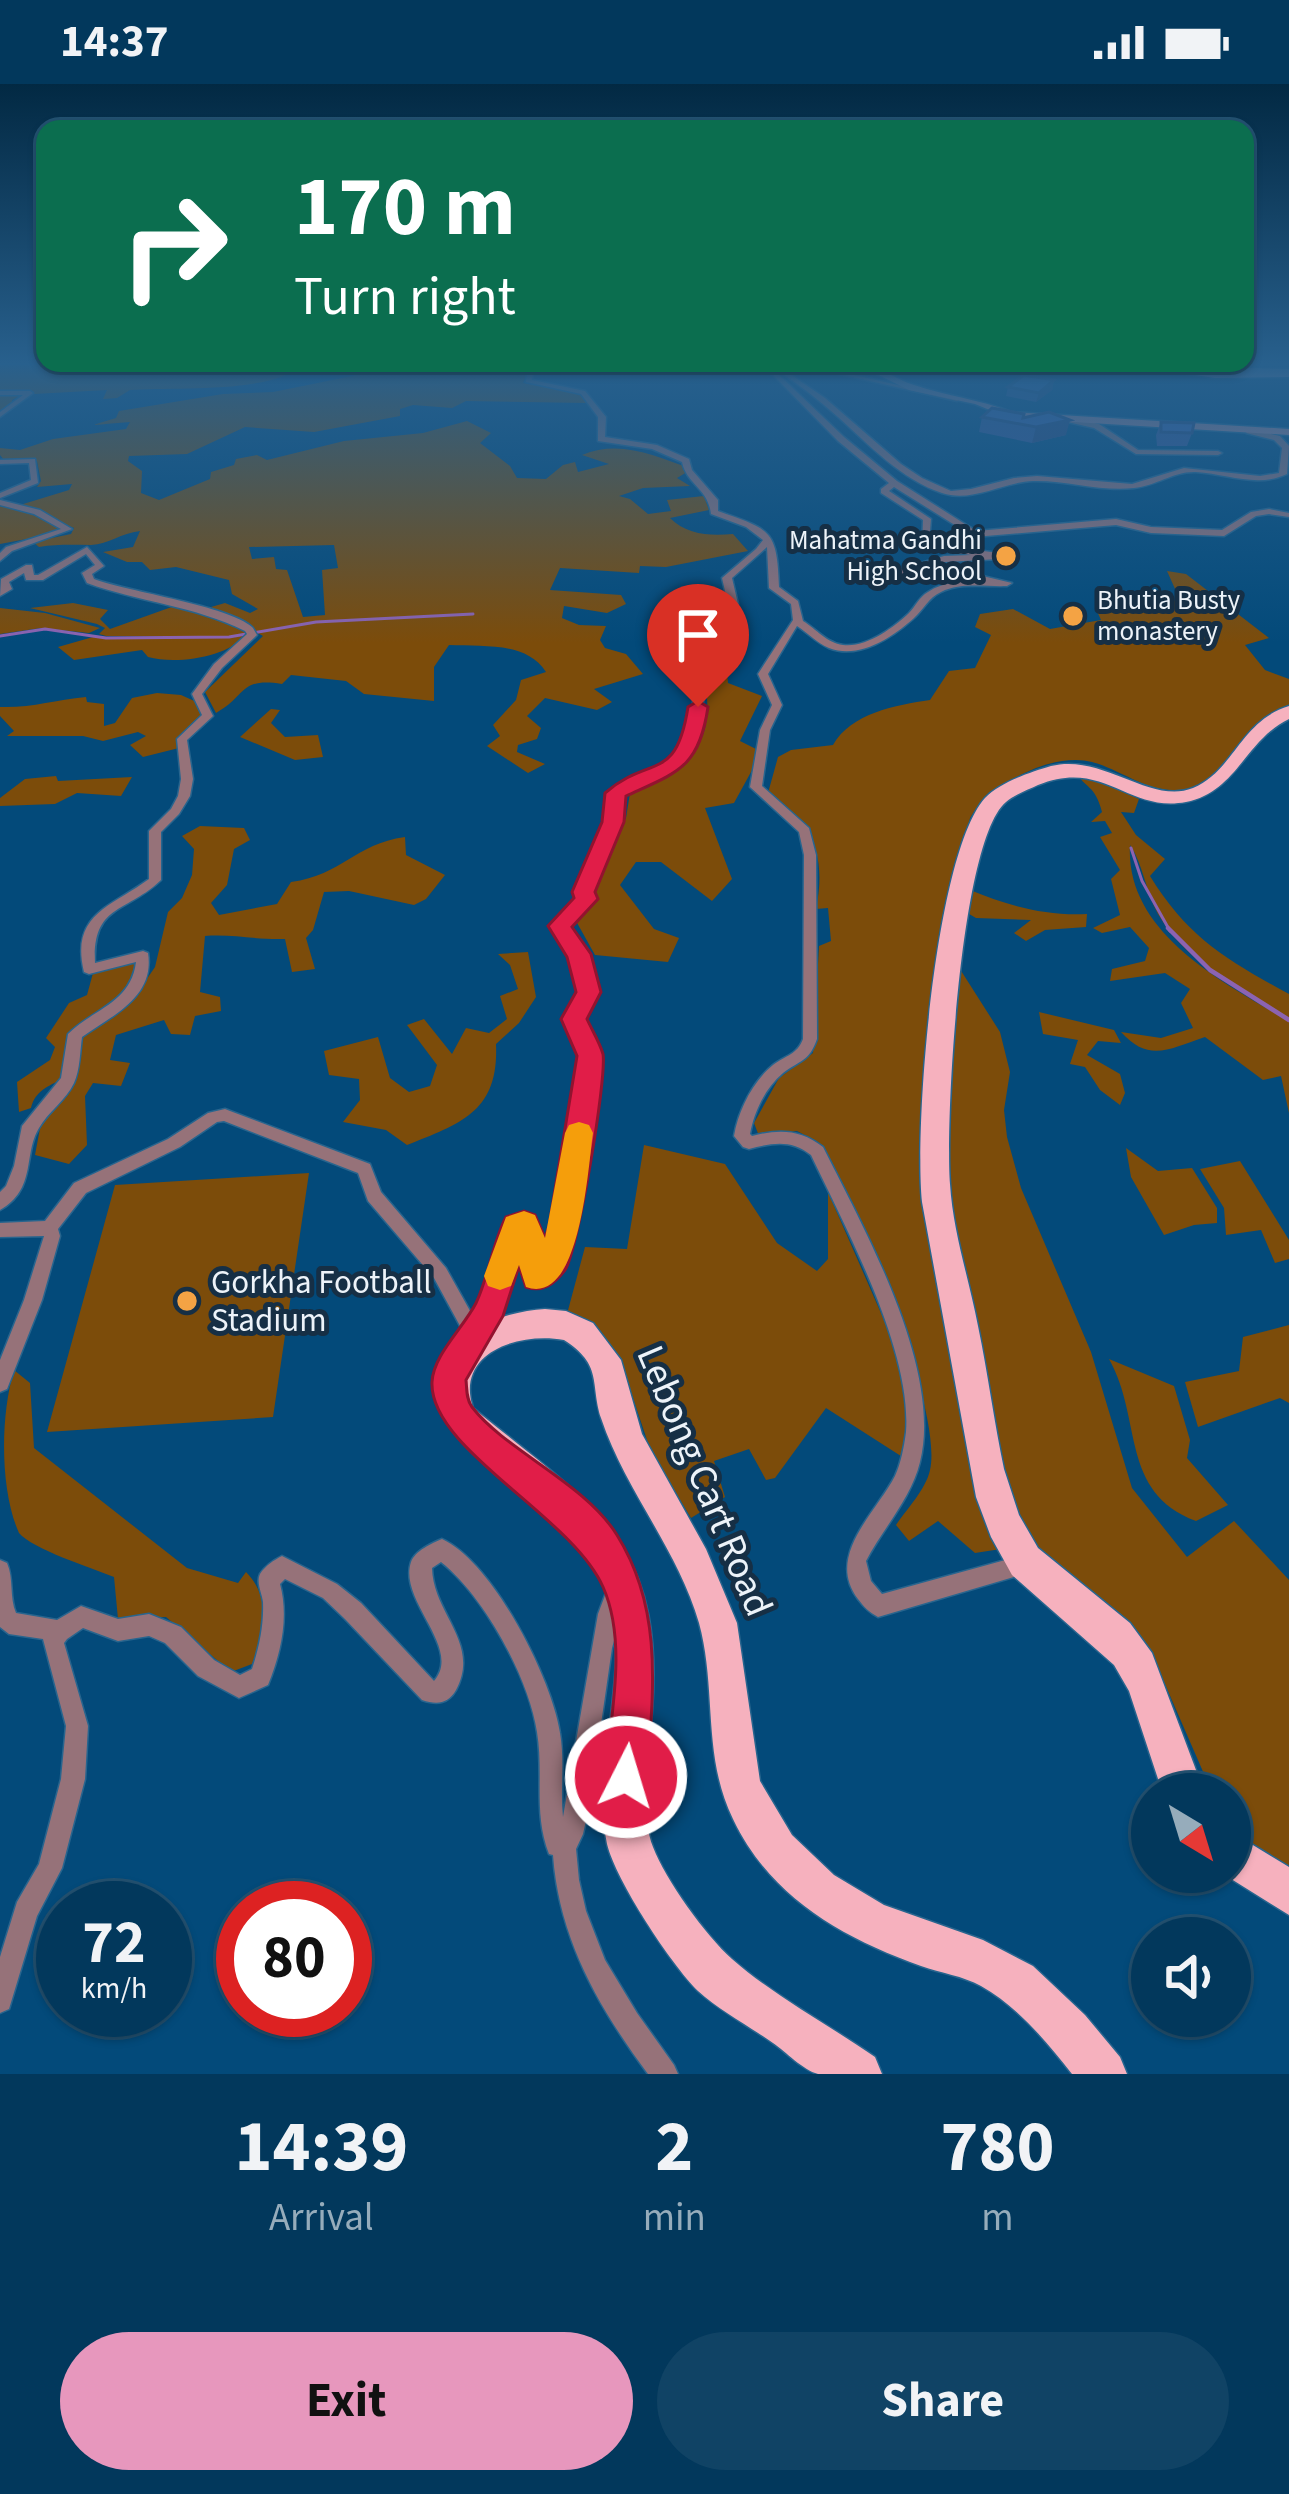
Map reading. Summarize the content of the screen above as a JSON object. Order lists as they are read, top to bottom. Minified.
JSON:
{"streets":{"highway":["Lebong Cart Road"]},"places":["Mahatma Gandhi High School","Bhutia Busty monastery","Gorkha Football Stadium"],"north":"bottom right","page":{"status":"14:37","turn":["170 m","Turn right"],"speed":"72 km/h","limit":"80","eta":["14:39","Arrival","2","min","780","m"],"buttons":["Exit","Share"]}}
